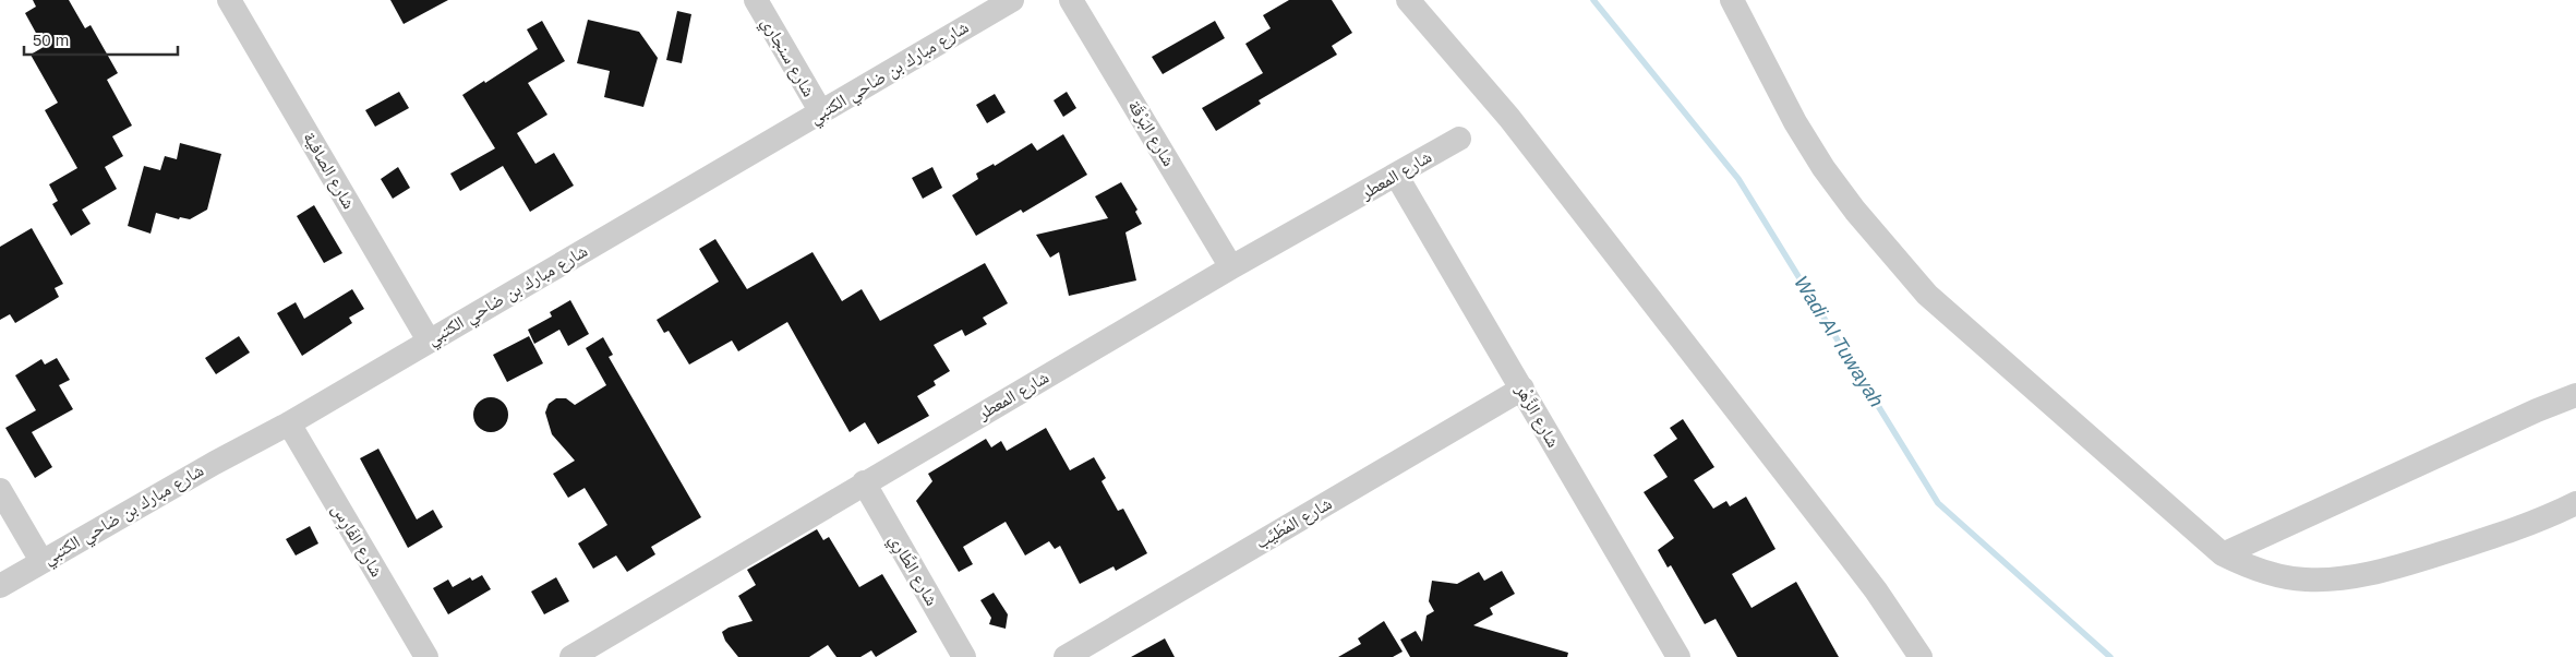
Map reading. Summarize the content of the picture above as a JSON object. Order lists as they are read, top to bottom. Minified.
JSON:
{"streets":{"street":["شارع سنجاري","شارع مبارك بن ضاحي الكتبي","شارع البَرْقَة","شارع الصافية","شارع المعطر","شارع الزَّهْر","شارع المُطَيَّب","شارع الفَارِس","شارع الطَّارِي"]},"crossings":[["شارع سنجاري","شارع مبارك بن ضاحي الكتبي"],["شارع مبارك بن ضاحي الكتبي","شارع الصافية"],["شارع مبارك بن ضاحي الكتبي","شارع الفَارِس"],["شارع البَرْقَة","شارع المعطر"],["شارع المعطر","شارع الزَّهْر"],["شارع المعطر","شارع الطَّارِي"],["شارع الزَّهْر","شارع المُطَيَّب"]],"water":["Wadi Al Tuwayah"],"scale_bar":"50 m"}
